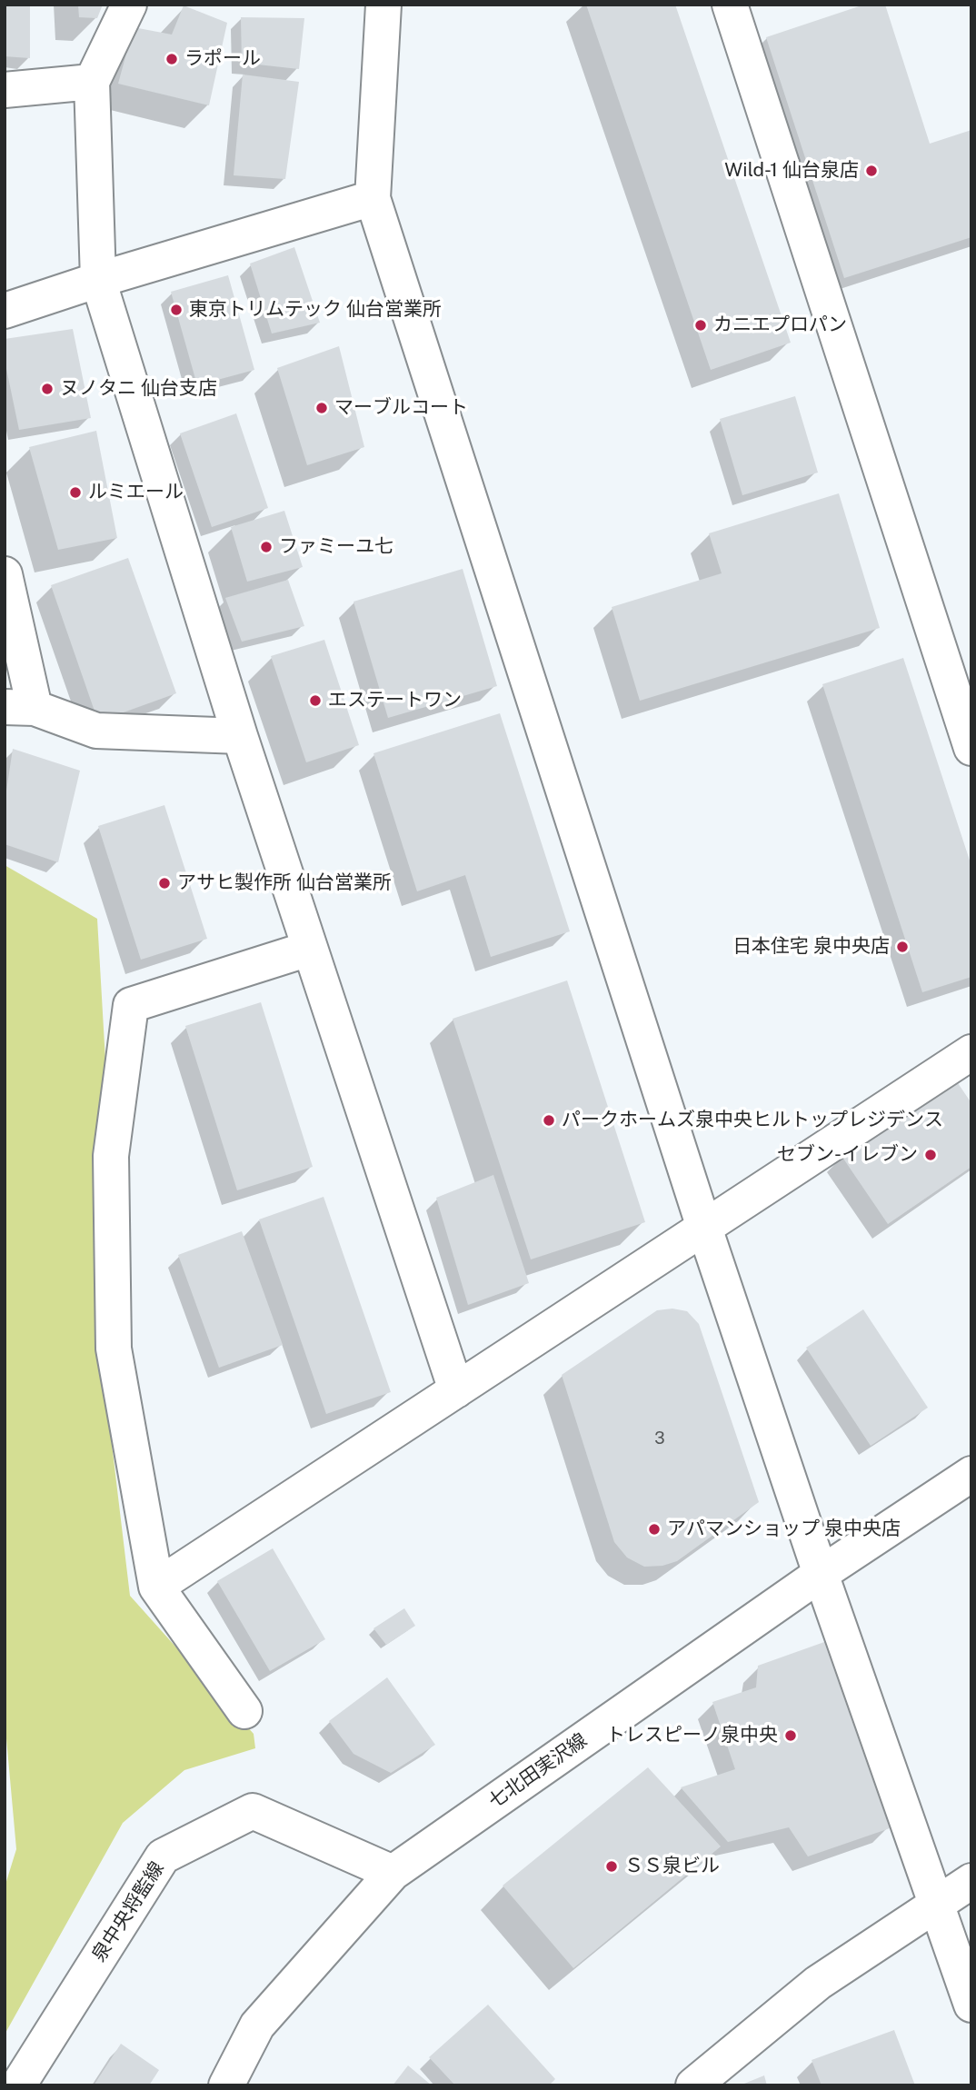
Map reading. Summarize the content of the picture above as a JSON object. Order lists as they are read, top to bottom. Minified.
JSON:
{"streets":{"street":["七北田実沢線","泉中央将監線"]},"crossings":[["七北田実沢線","泉中央将監線"]],"places":["ラポール","Wild-1 仙台泉店","東京トリムテック 仙台営業所","カニエプロパン","ヌノタニ 仙台支店","マーブルコート","ルミエール","ファミーユ七","エステートワン","アサヒ製作所 仙台営業所","日本住宅 泉中央店","パークホームズ泉中央ヒルトップレジデンス","セブン-イレブン","アパマンショップ 泉中央店","トレスピーノ泉中央","ＳＳ泉ビル"],"house_numbers":["3"]}
